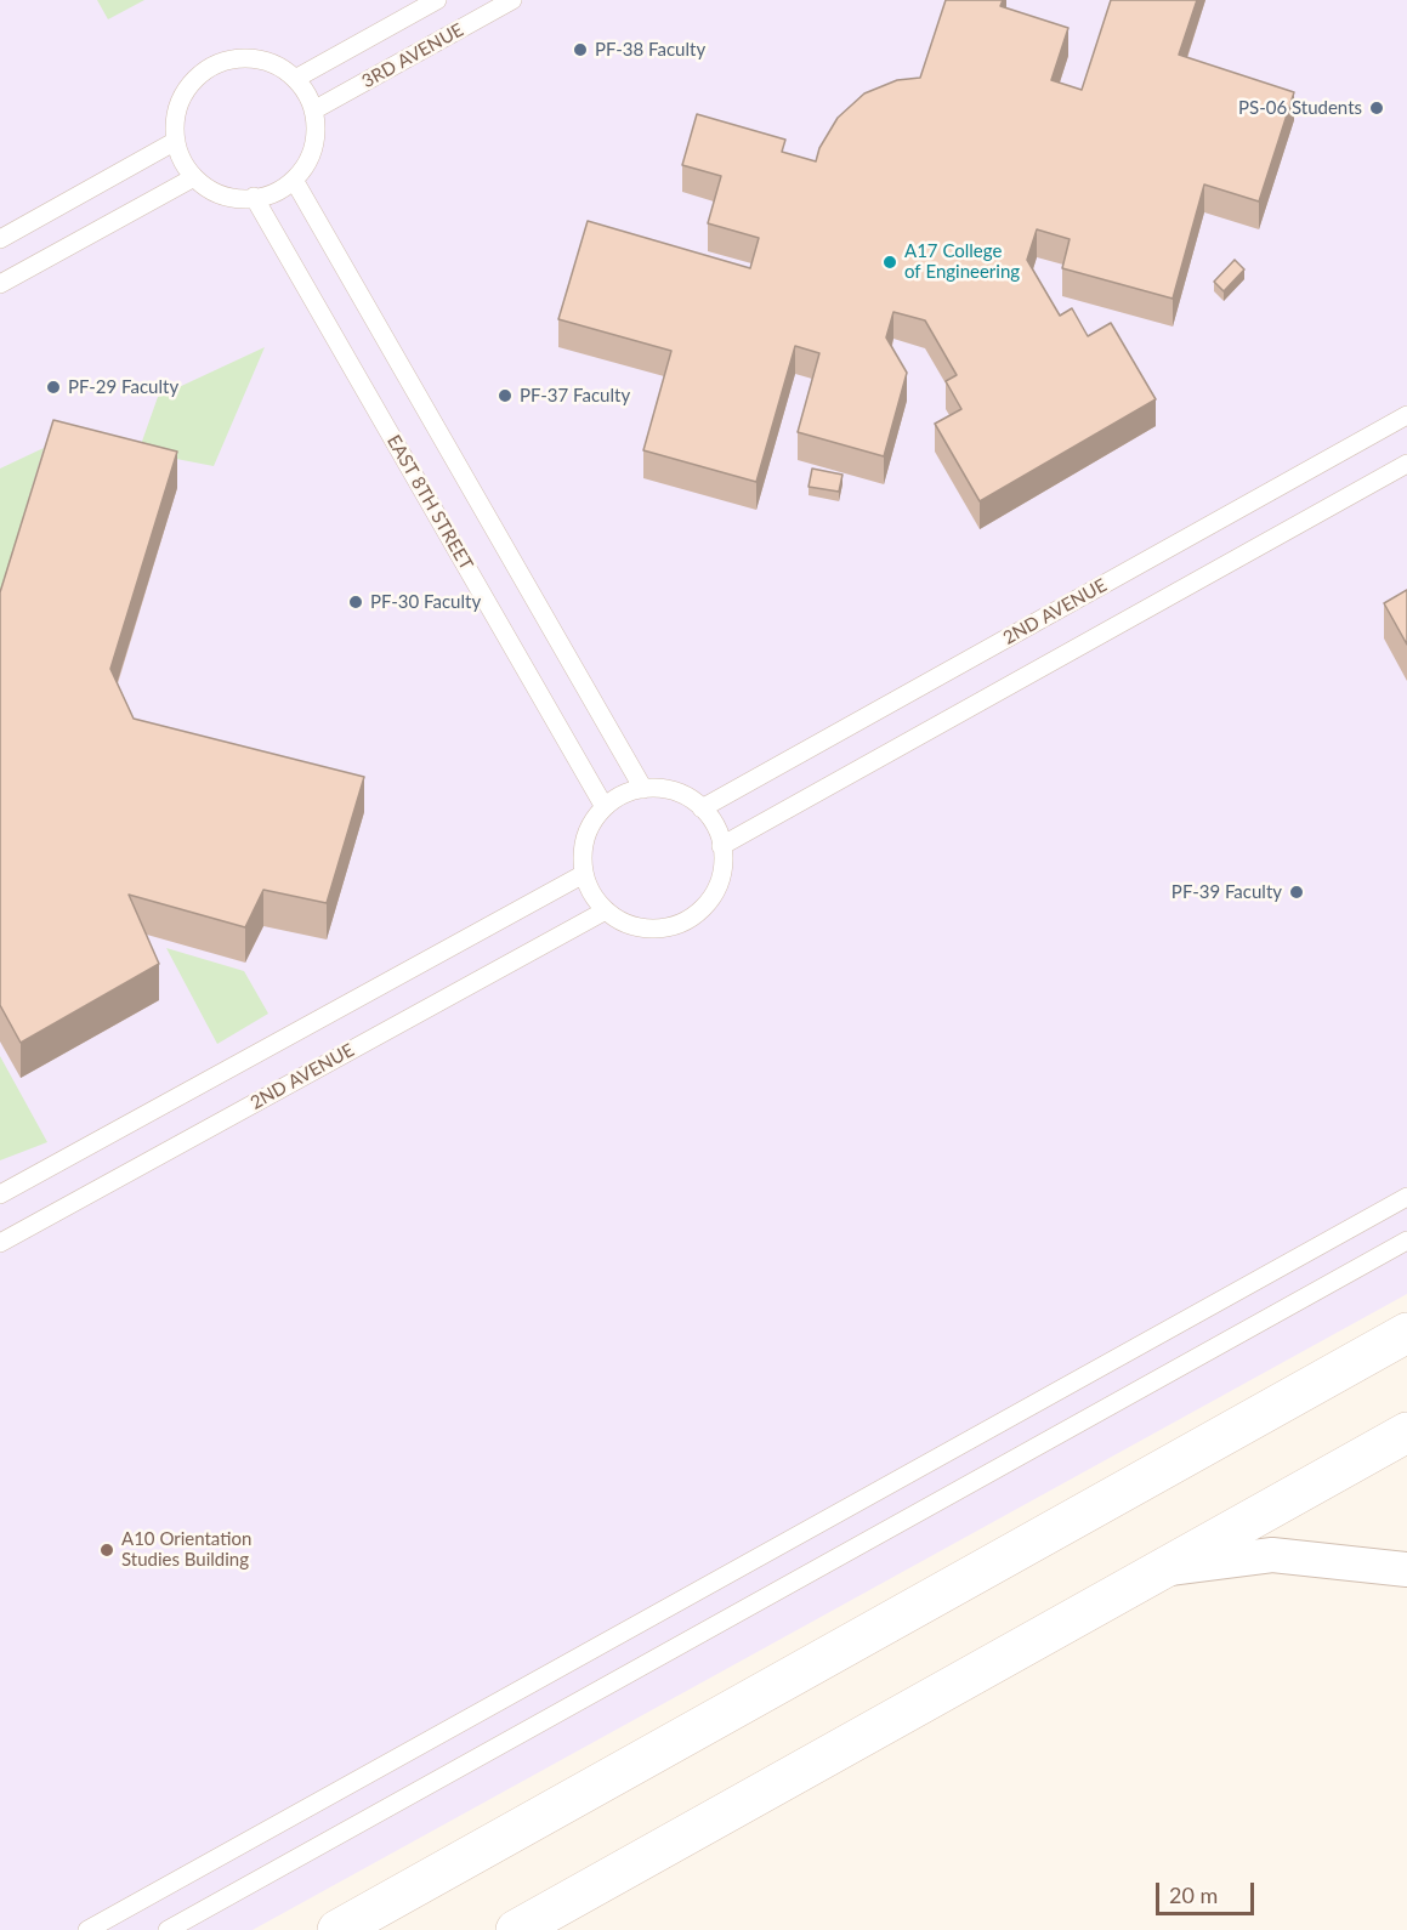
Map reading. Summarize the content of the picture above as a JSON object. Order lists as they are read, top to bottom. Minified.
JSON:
{"streets":{"lane":["3RD AVENUE","EAST 8TH STREET","2ND AVENUE"]},"crossings":[["3RD AVENUE","EAST 8TH STREET"],["EAST 8TH STREET","2ND AVENUE"]],"places":["PF-38 Faculty","PS-06 Students","A17 College of Engineering","PF-29 Faculty","PF-37 Faculty","PF-30 Faculty","PF-39 Faculty","A10 Orientation Studies Building"],"scale_bar":"20 m"}
